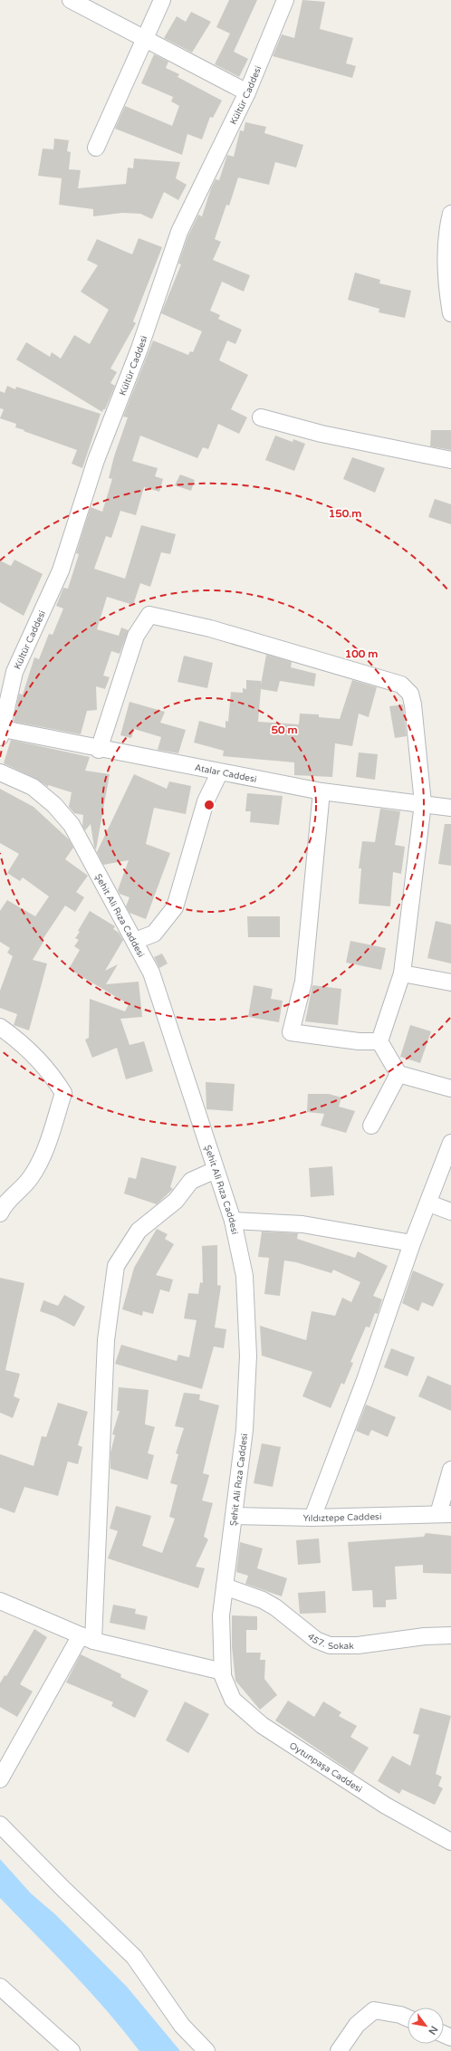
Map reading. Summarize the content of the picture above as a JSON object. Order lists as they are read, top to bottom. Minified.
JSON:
{"streets":{"street":["Kültür Caddesi","Atalar Caddesi","Şehit Ali Rıza Caddesi","Yıldıztepe Caddesi","457. Sokak","Oytunpaşa Caddesi"]},"crossings":[["Kültür Caddesi","Atalar Caddesi"],["Şehit Ali Rıza Caddesi","Yıldıztepe Caddesi"],["Şehit Ali Rıza Caddesi","457. Sokak"],["Şehit Ali Rıza Caddesi","Oytunpaşa Caddesi"]],"north":"bottom right","rings":["150 m","100 m","50 m"]}
